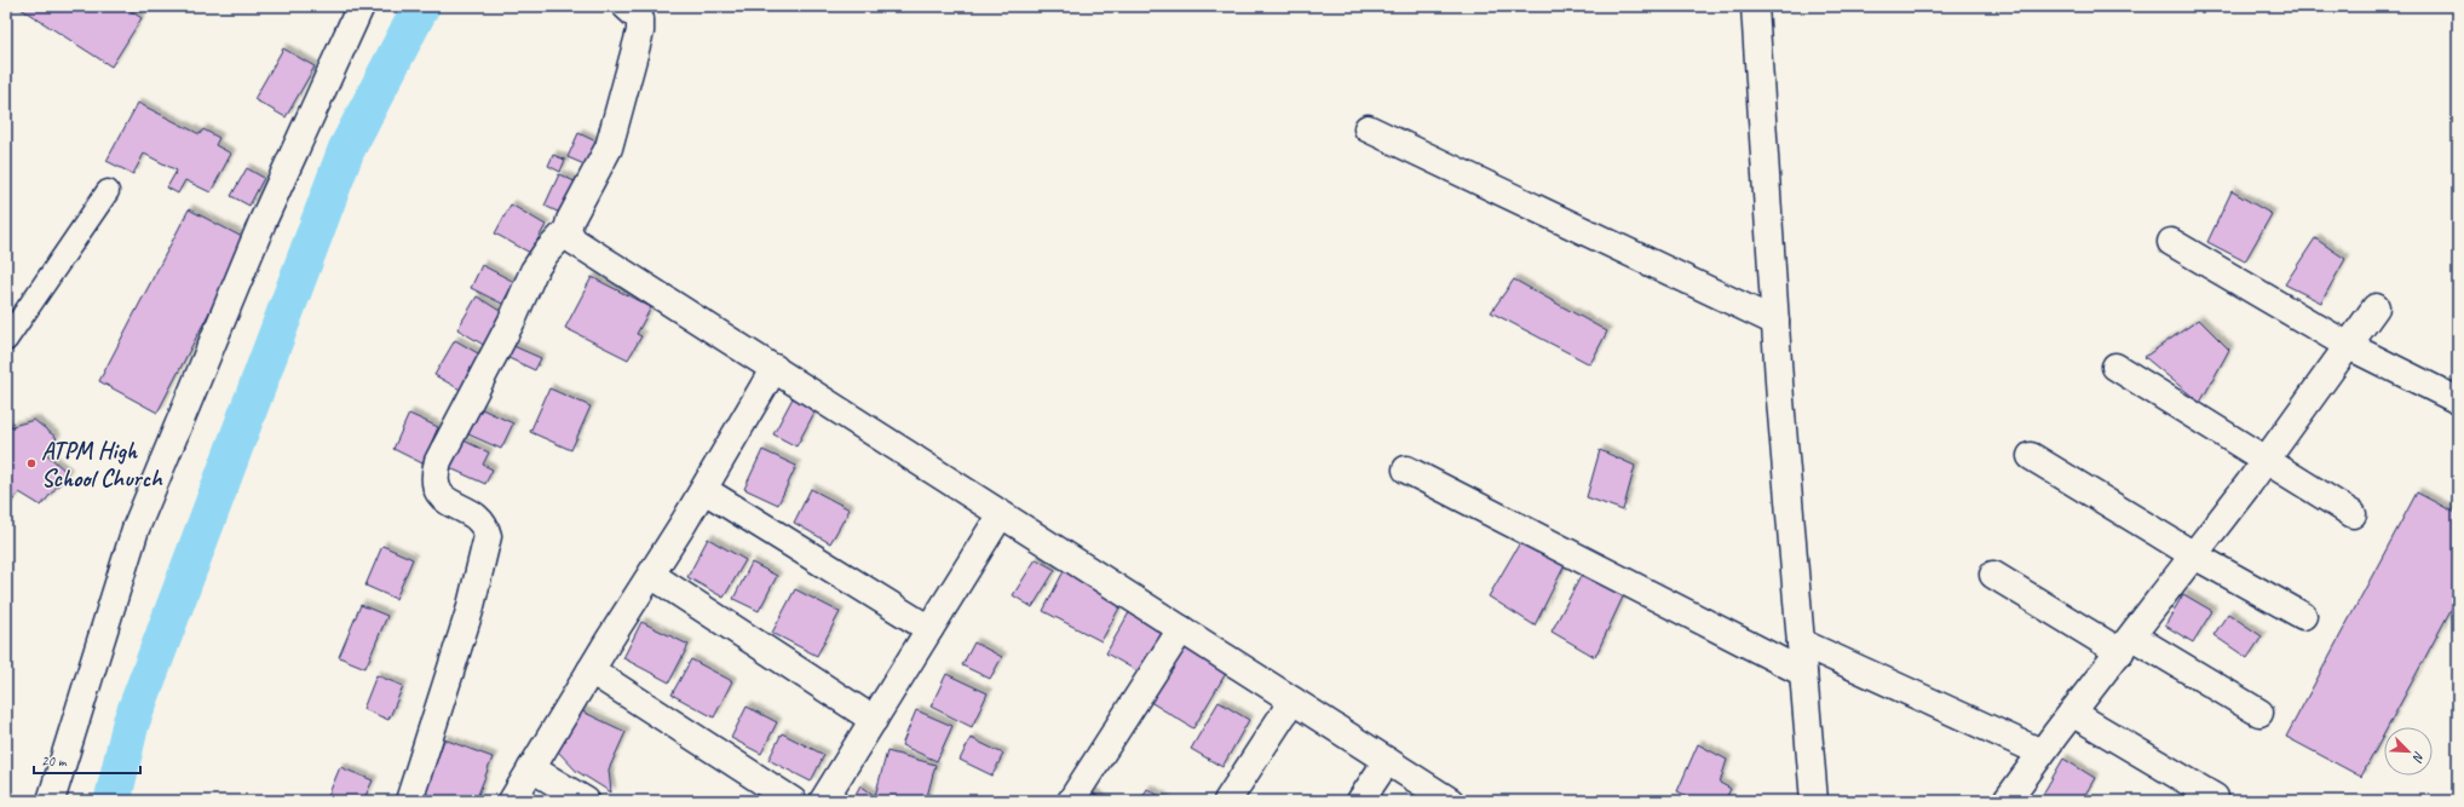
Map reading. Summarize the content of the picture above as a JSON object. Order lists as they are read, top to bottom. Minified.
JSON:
{"places":["ATPM High School Church"],"scale_bar":"20 m","north":"bottom right"}
